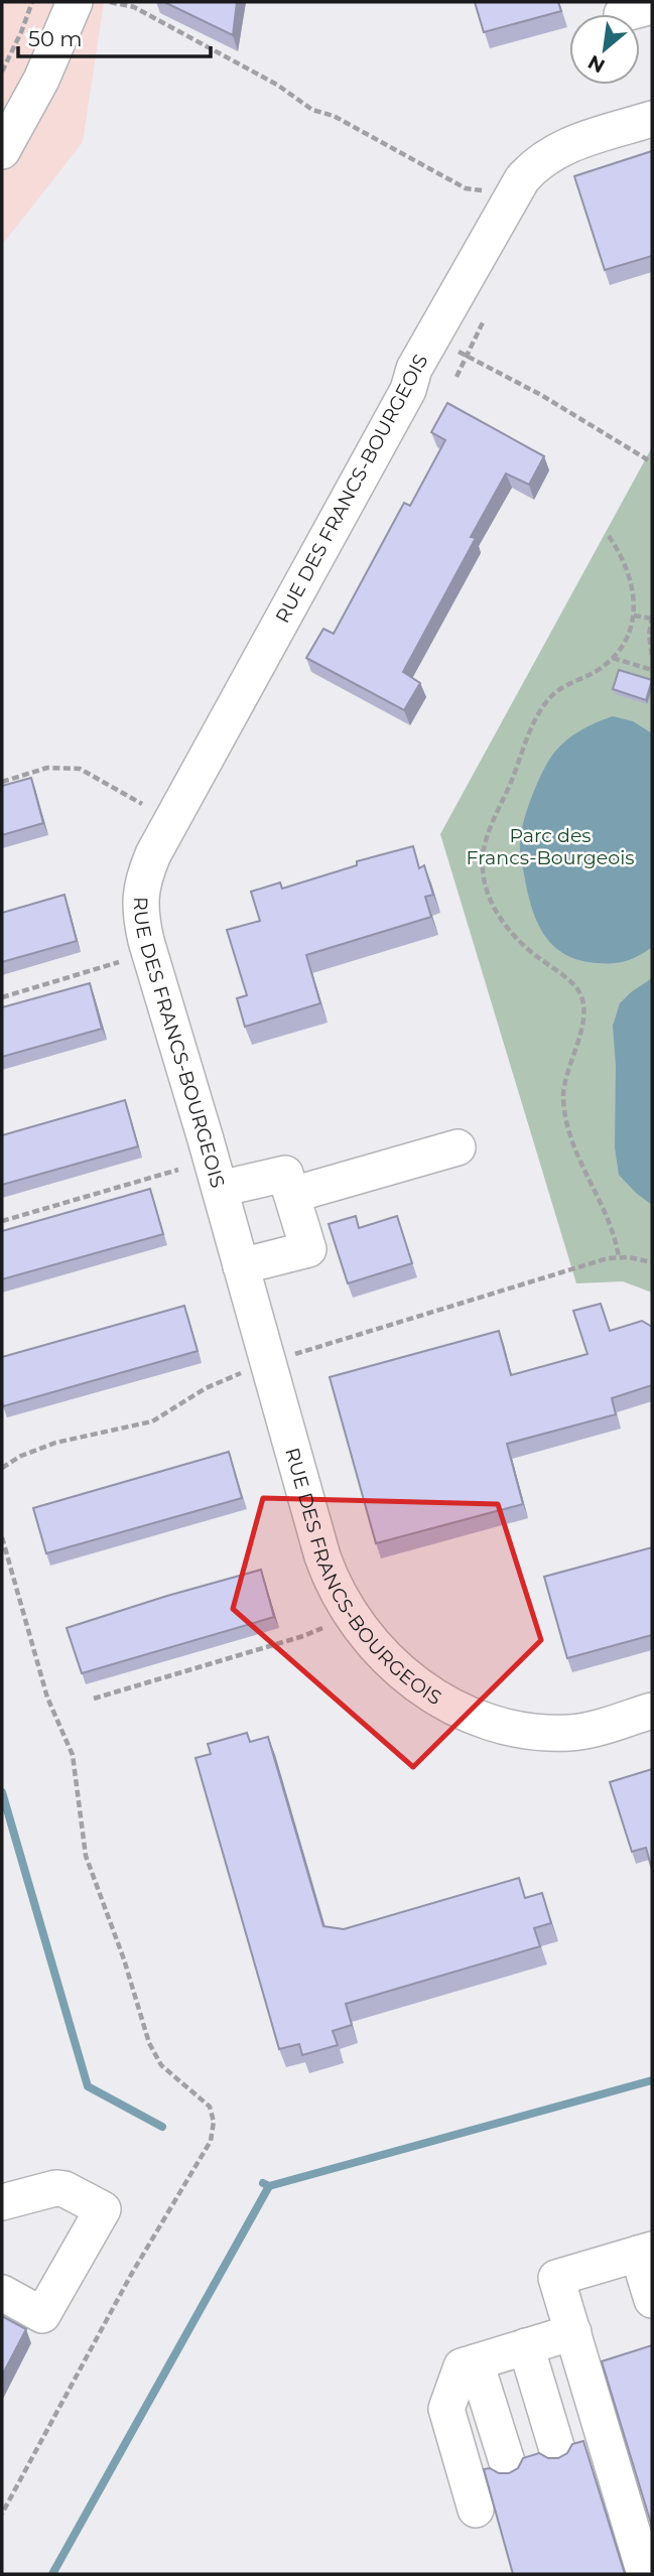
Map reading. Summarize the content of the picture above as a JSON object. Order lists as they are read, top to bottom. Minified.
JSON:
{"streets":{"street":["RUE DES FRANCS-BOURGEOIS"]},"parks":["Parc des Francs-Bourgeois"],"scale_bar":"50 m","north":"bottom left"}
